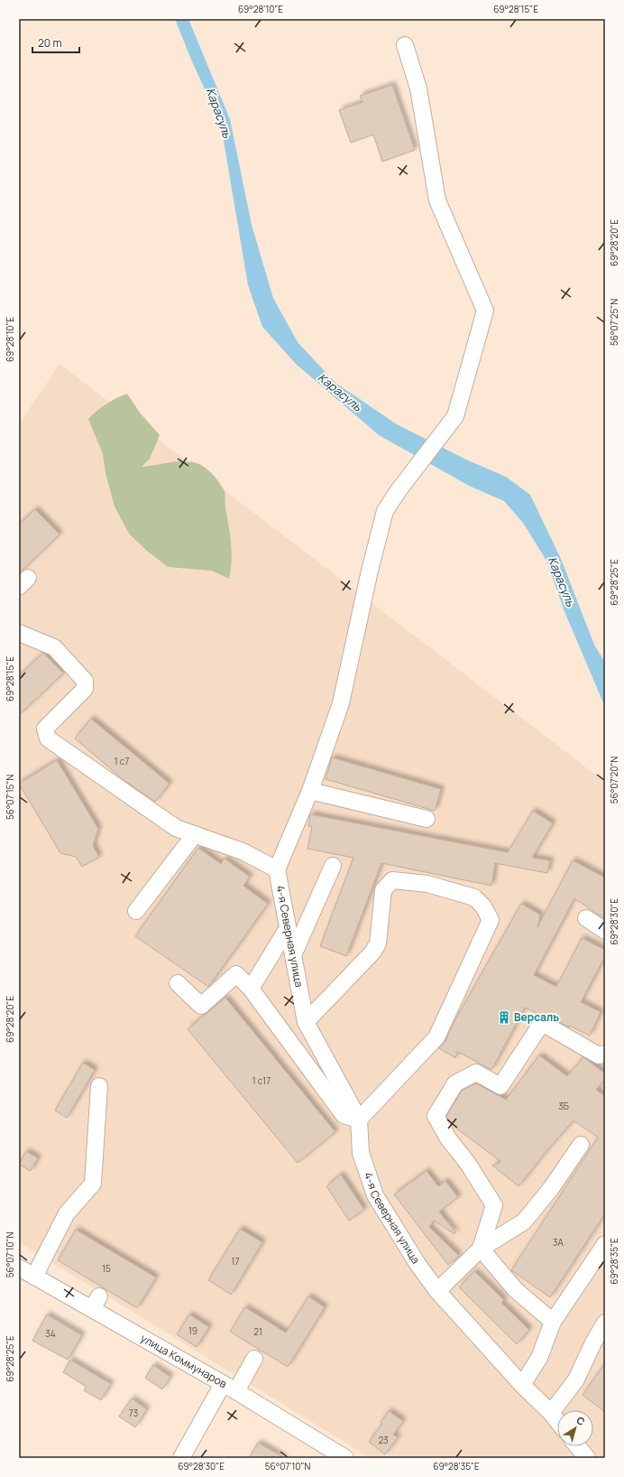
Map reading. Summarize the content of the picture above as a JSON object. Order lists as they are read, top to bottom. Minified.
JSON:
{"streets":{"street":["4-я Северная улица","улица Коммунаров"]},"water":["Карасуль"],"places":{"building":["Версаль"]},"house_numbers":["1 с7","1 с17","3Б","3А","17","15","19","21","34","73","23"],"scale_bar":"20 m","north":"top right","coordinates":["69°28'10\"E","69°28'15\"E","69°28'20\"E","56°07'25\"N","69°28'25\"E","56°07'20\"N","56°07'15\"N","69°28'30\"E","56°07'10\"N","69°28'35\"E"]}
